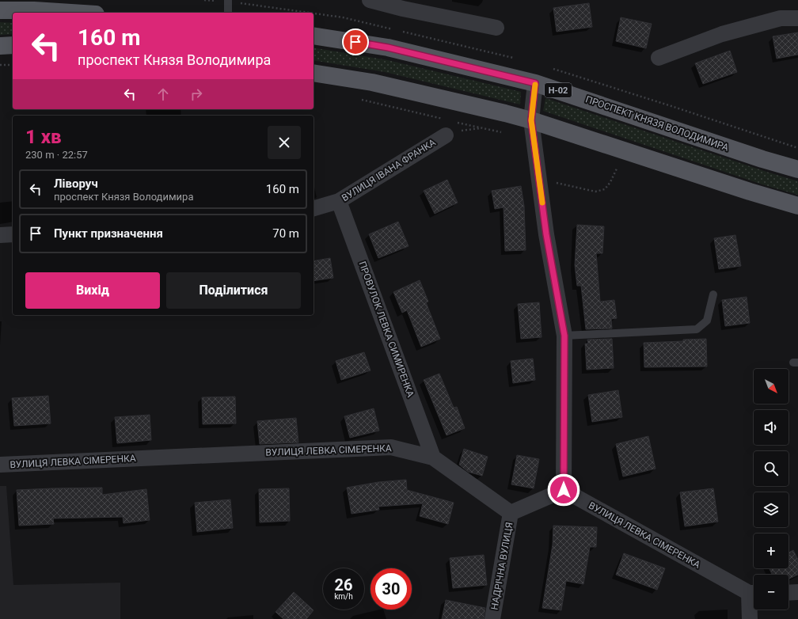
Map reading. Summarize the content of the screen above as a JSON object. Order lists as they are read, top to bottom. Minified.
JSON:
{"streets":{"main road":["Н-02","ПРОСПЕКТ КНЯЗЯ ВОЛОДИМИРА"],"street":["ВУЛИЦЯ ІВАНА ФРАНКА","ПРОВУЛОК ЛЕВКА СИМИРЕНКА","ВУЛИЦЯ ЛЕВКА СІМЕРЕНКА","НАДРІЧНА ВУЛИЦЯ"]},"crossings":[["ВУЛИЦЯ ІВАНА ФРАНКА","ПРОВУЛОК ЛЕВКА СИМИРЕНКА"],["ПРОВУЛОК ЛЕВКА СИМИРЕНКА","ВУЛИЦЯ ЛЕВКА СІМЕРЕНКА"],["ВУЛИЦЯ ЛЕВКА СІМЕРЕНКА","НАДРІЧНА ВУЛИЦЯ"]],"north":"bottom right","page":{"turn":["160 m","проспект Князя Володимира"],"heading":["1 хв","230 m · 22:57"],"list":[{"name":"Ліворуч","note":"проспект Князя Володимира","value":"160 m"},{"name":"Пункт призначення","value":"70 m"}],"buttons":["Вихід","Поділитися"],"map_buttons":["+","−"],"speed":"26 km/h","limit":"30"}}
